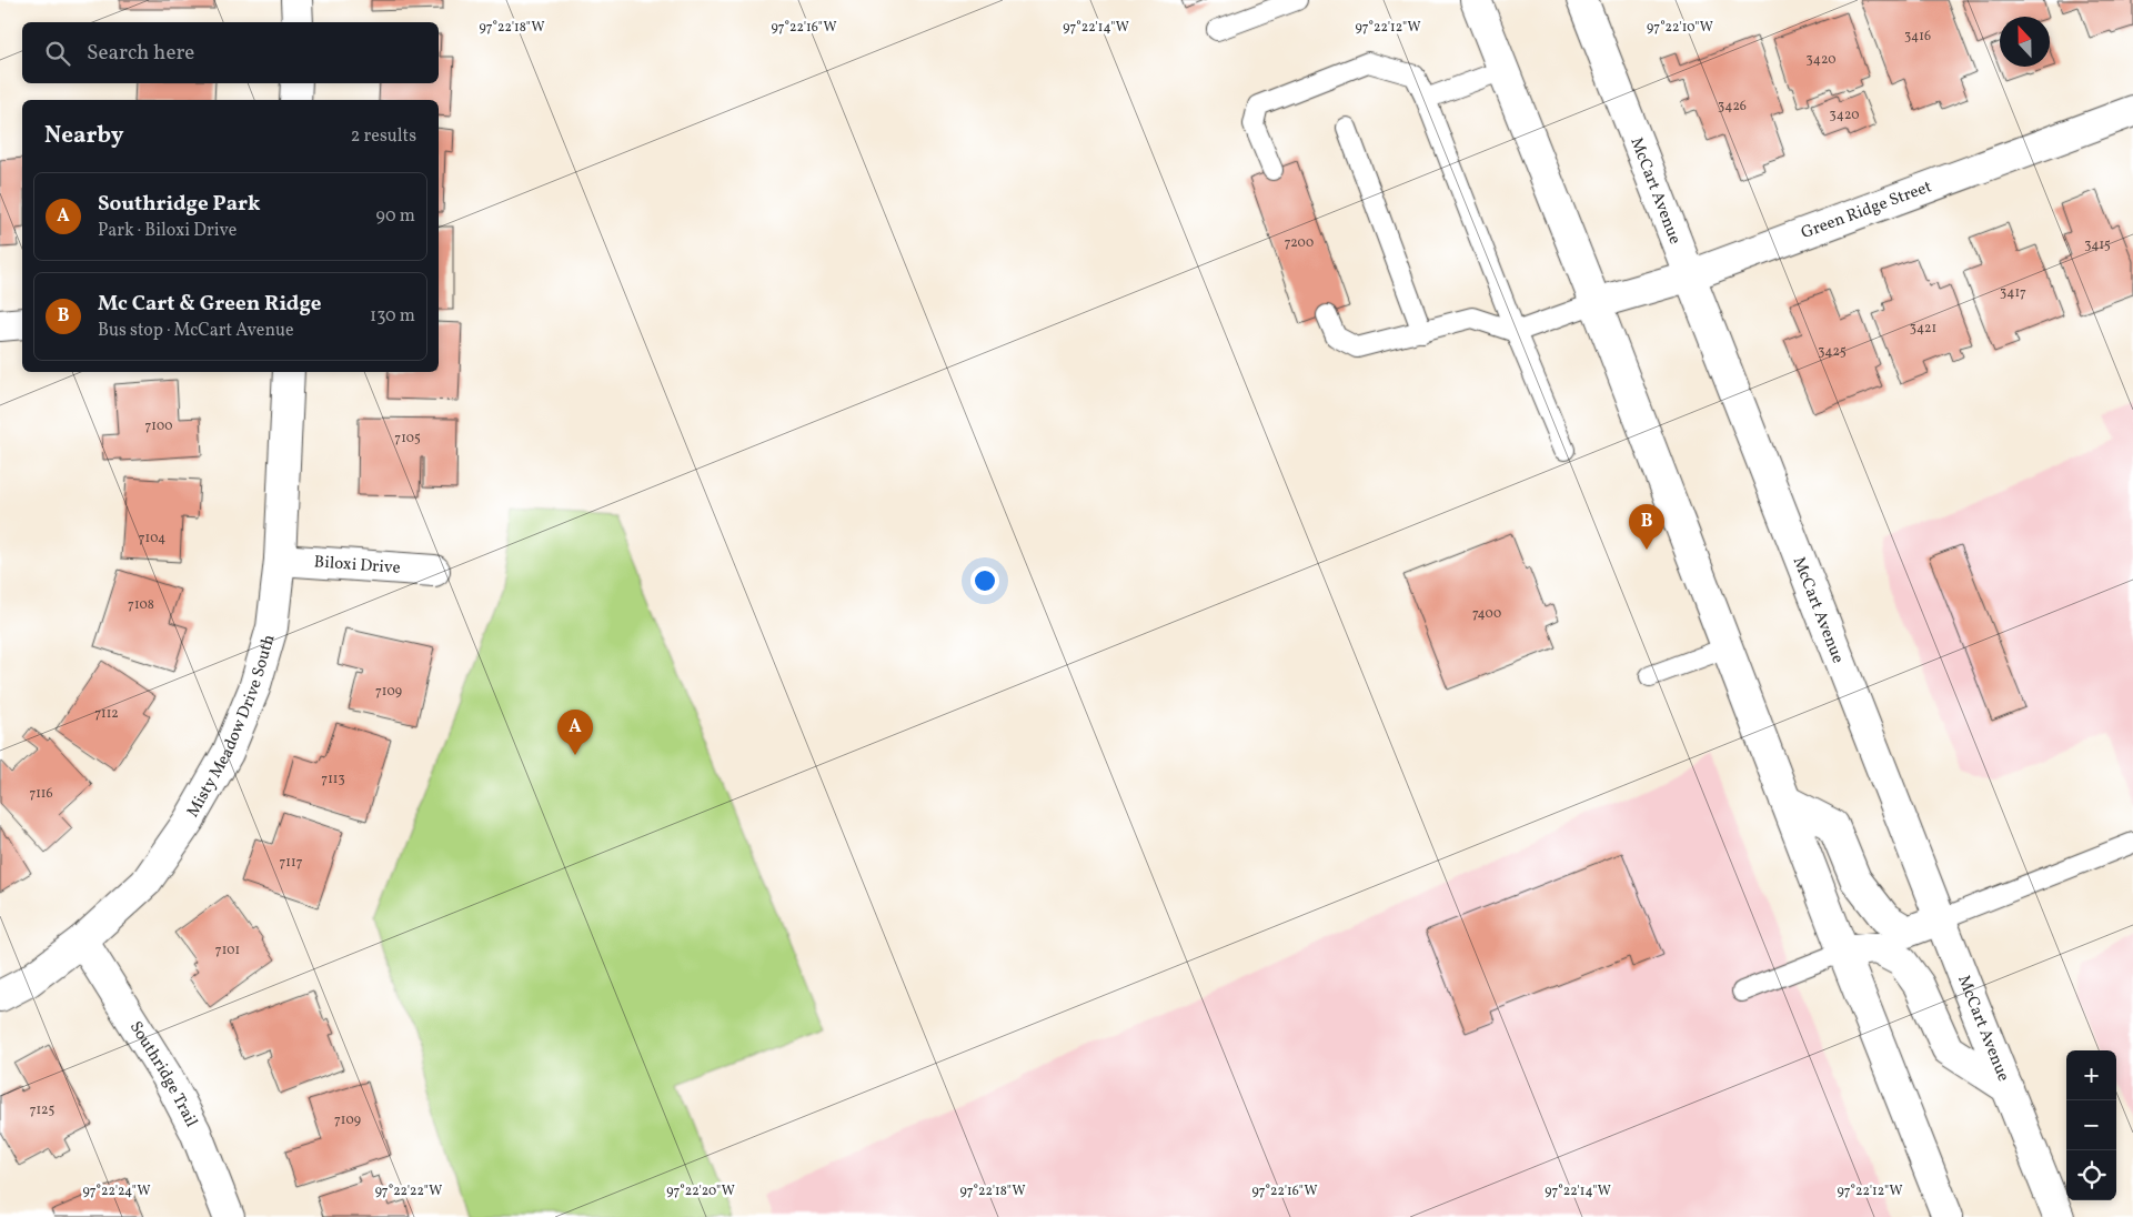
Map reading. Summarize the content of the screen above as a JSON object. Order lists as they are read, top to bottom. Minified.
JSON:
{"streets":{"main road":["McCart Avenue","Green Ridge Street","Biloxi Drive","Misty Meadow Drive South","Southridge Trail"]},"crossings":[["McCart Avenue","Green Ridge Street"],["Biloxi Drive","Misty Meadow Drive South"],["Misty Meadow Drive South","Southridge Trail"]],"house_numbers":["3416","3420","3426","3420","7200","3415","3417","3421","3425","7100","7105","7104","7108","7400","7109","7112","7113","7116","7117","7101","7125","7109"],"north":"top","page":{"search":"Search here","heading":["Nearby","2 results"],"list":[{"mark":"A","name":"Southridge Park","note":"Park · Biloxi Drive","value":"90 m"},{"mark":"B","name":"Mc Cart & Green Ridge","note":"Bus stop · McCart Avenue","value":"130 m"}],"pins":["B","A"],"map_buttons":["+","−"]},"coordinates":["97°22'18\"W","97°22'16\"W","97°22'14\"W","97°22'12\"W","97°22'10\"W","97°22'24\"W","97°22'22\"W","97°22'20\"W"]}
